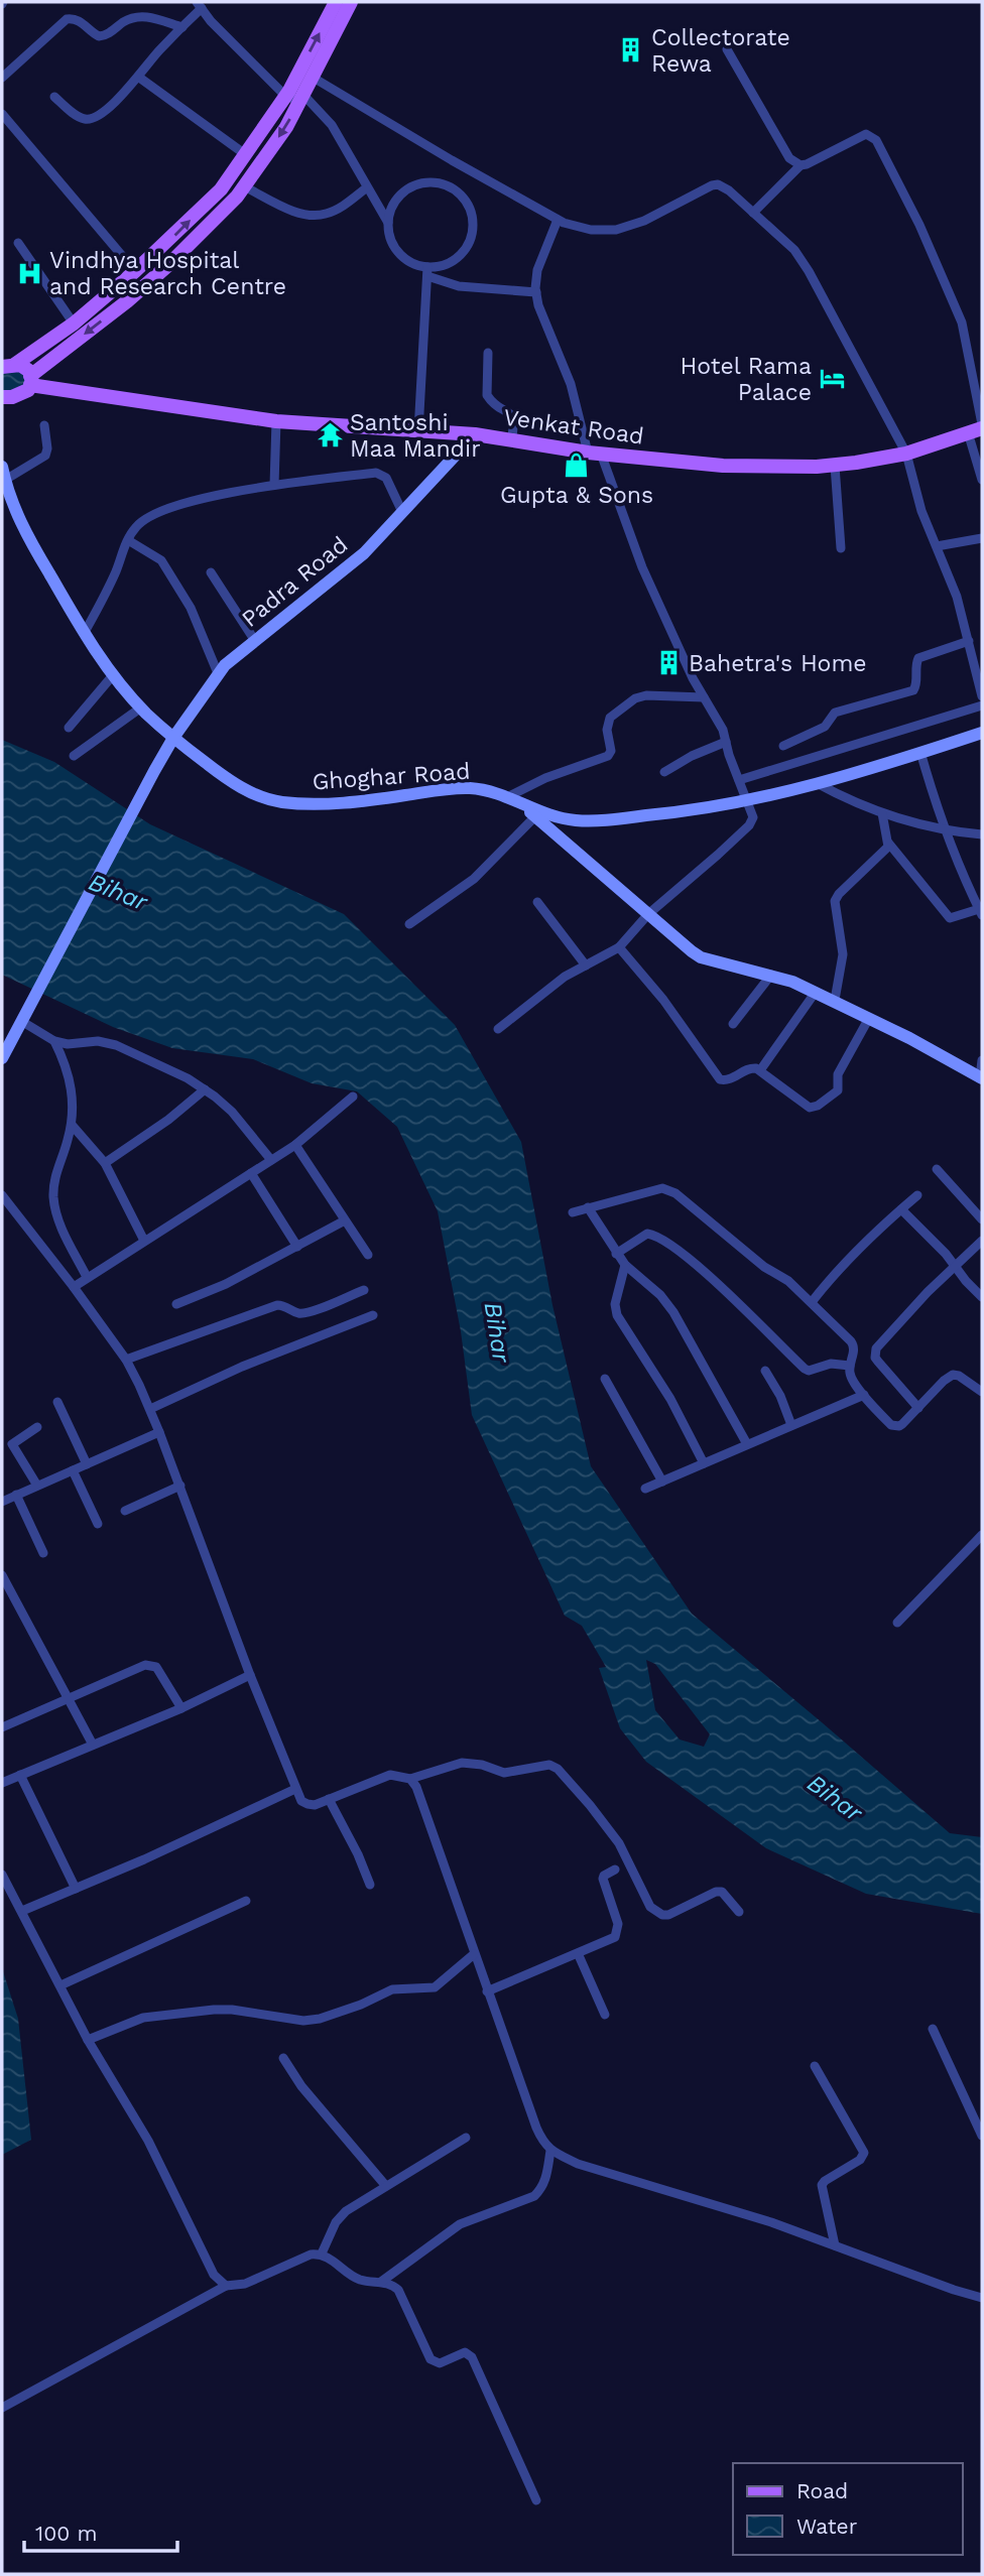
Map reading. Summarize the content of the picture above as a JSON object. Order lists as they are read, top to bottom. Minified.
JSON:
{"streets":{"main road":["Venkat Road"],"street":["Padra Road","Ghoghar Road"]},"crossings":[["Venkat Road","Padra Road"],["Padra Road","Ghoghar Road"]],"water":["Bihar"],"places":{"building":["Collectorate Rewa","Bahetra's Home"],"hospital":["Vindhya Hospital and Research Centre"],"hotel":["Hotel Rama Palace"],"temple":["Santoshi Maa Mandir"],"shop":["Gupta & Sons"]},"legend":["Road","Water"],"scale_bar":"100 m"}
